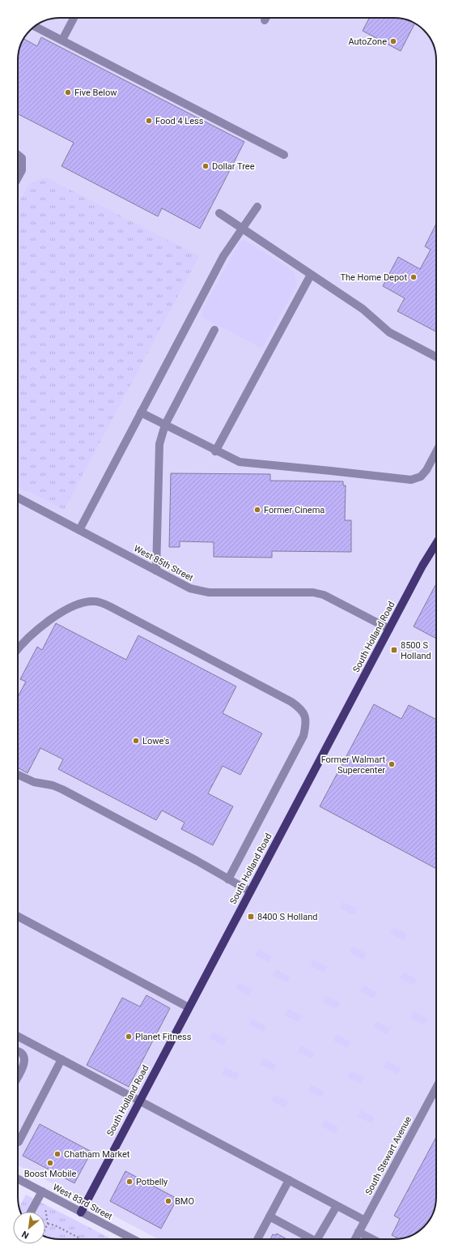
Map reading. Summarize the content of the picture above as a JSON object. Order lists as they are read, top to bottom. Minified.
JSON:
{"streets":{"main road":["South Holland Road"],"street":["West 85th Street","South Stewart Avenue","West 83rd Street"]},"crossings":[["West 85th Street","South Holland Road"],["South Holland Road","West 83rd Street"]],"places":{"other":["AutoZone","Five Below","Food 4 Less","Dollar Tree","The Home Depot","Former Cinema","Lowe's","Former Walmart Supercenter","Planet Fitness","Chatham Market","Boost Mobile","Potbelly","BMO"],"transit":["8500 S Holland","8400 S Holland"]},"north":"bottom left"}
